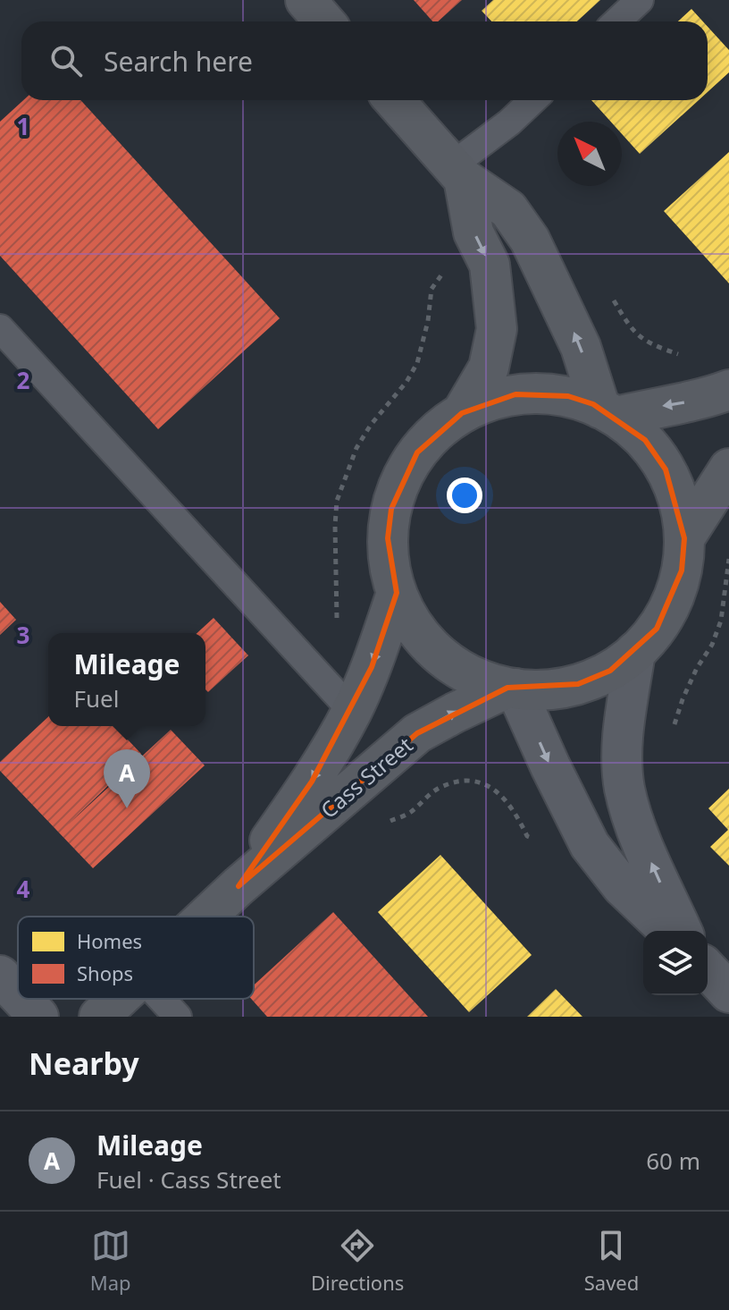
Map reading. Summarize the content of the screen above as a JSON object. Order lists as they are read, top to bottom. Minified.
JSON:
{"streets":{"main road":["Cass Street"]},"legend":["Homes","Shops"],"north":"top left","page":{"search":"Search here","popup":["Mileage","Fuel"],"pins":"A","heading":"Nearby","list":[{"mark":"A","name":"Mileage","note":"Fuel · Cass Street","value":"60 m"}],"nav":["Map","Directions","Saved"]},"grid":{"rows":["1","2","3","4"]}}
